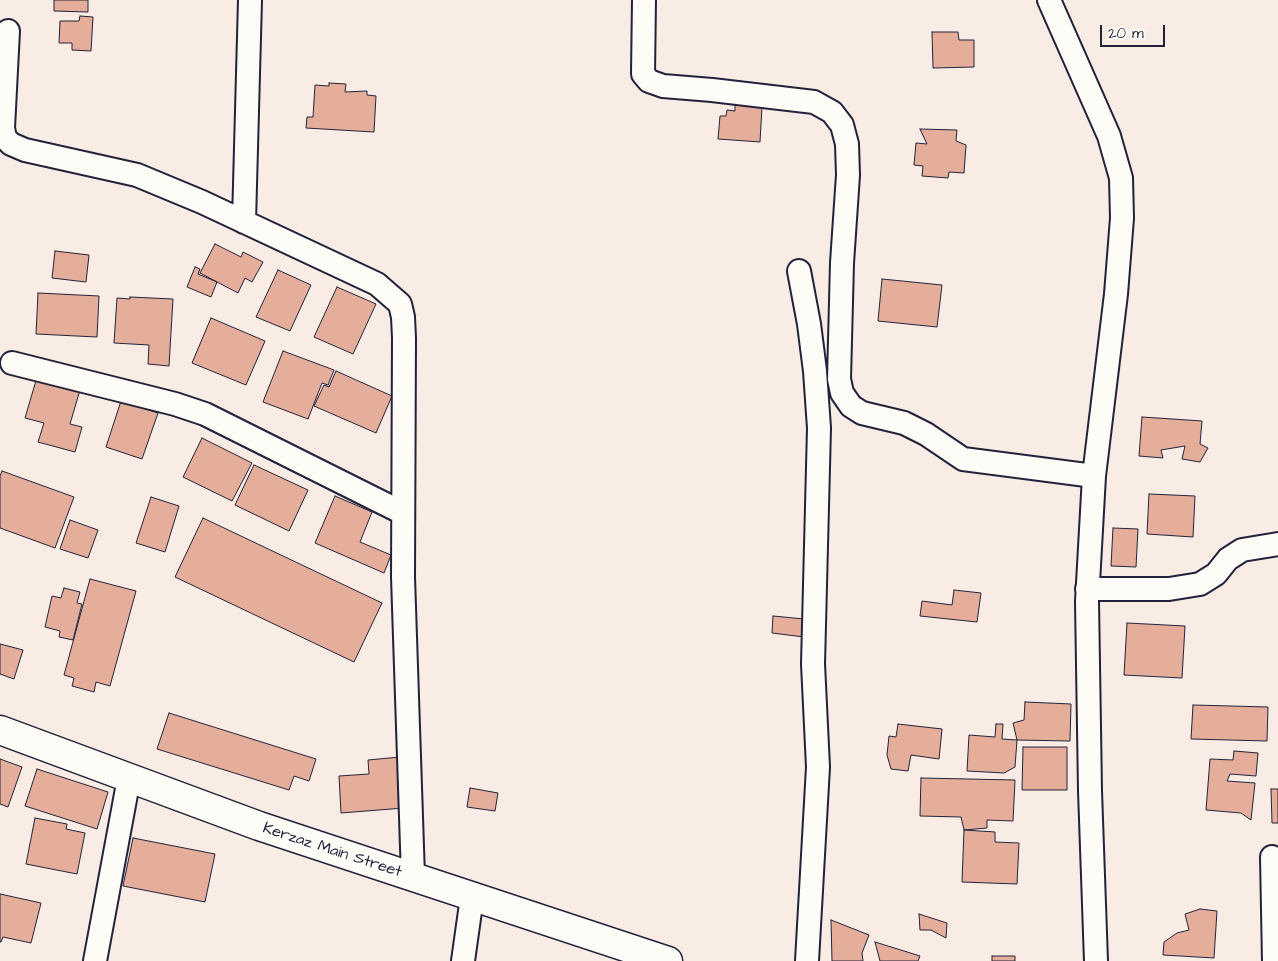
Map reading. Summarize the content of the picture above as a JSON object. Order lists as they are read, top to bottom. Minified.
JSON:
{"streets":{"street":["Kerzaz Main Street"]},"scale_bar":"20 m"}
